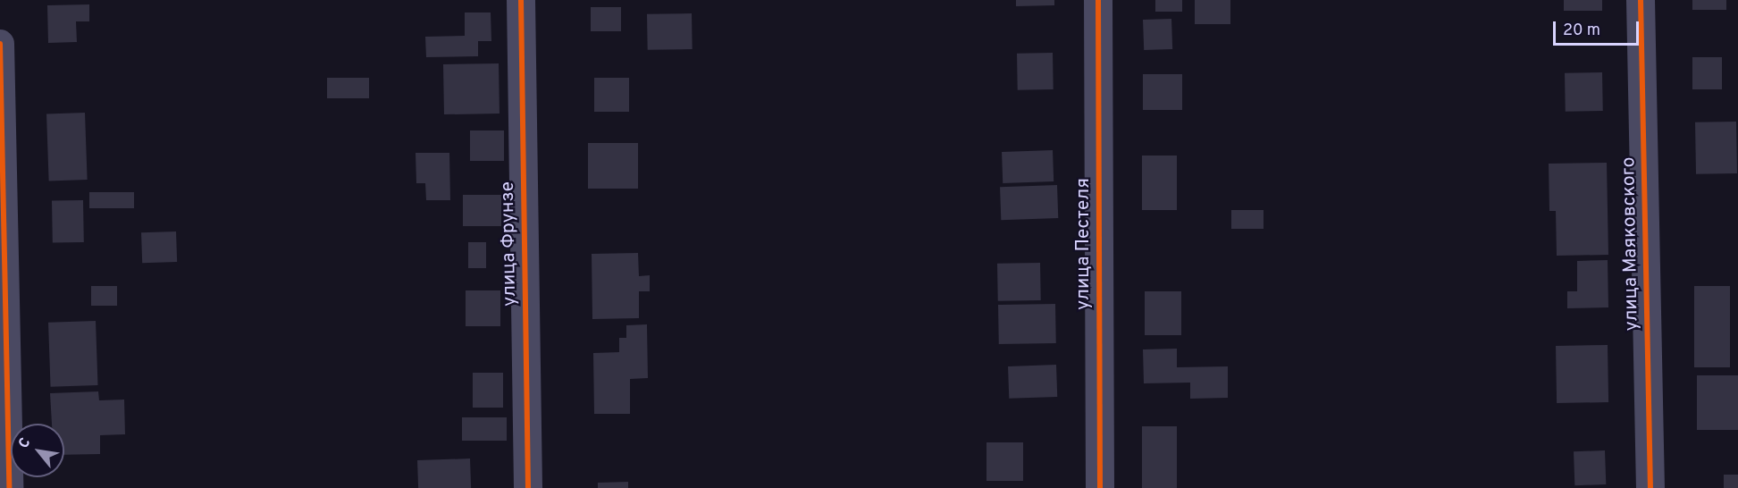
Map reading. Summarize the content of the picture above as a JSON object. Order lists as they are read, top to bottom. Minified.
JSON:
{"streets":{"street":["улица Фрунзе","улица Пестеля","улица Маяковского"]},"scale_bar":"20 m","north":"top left"}
